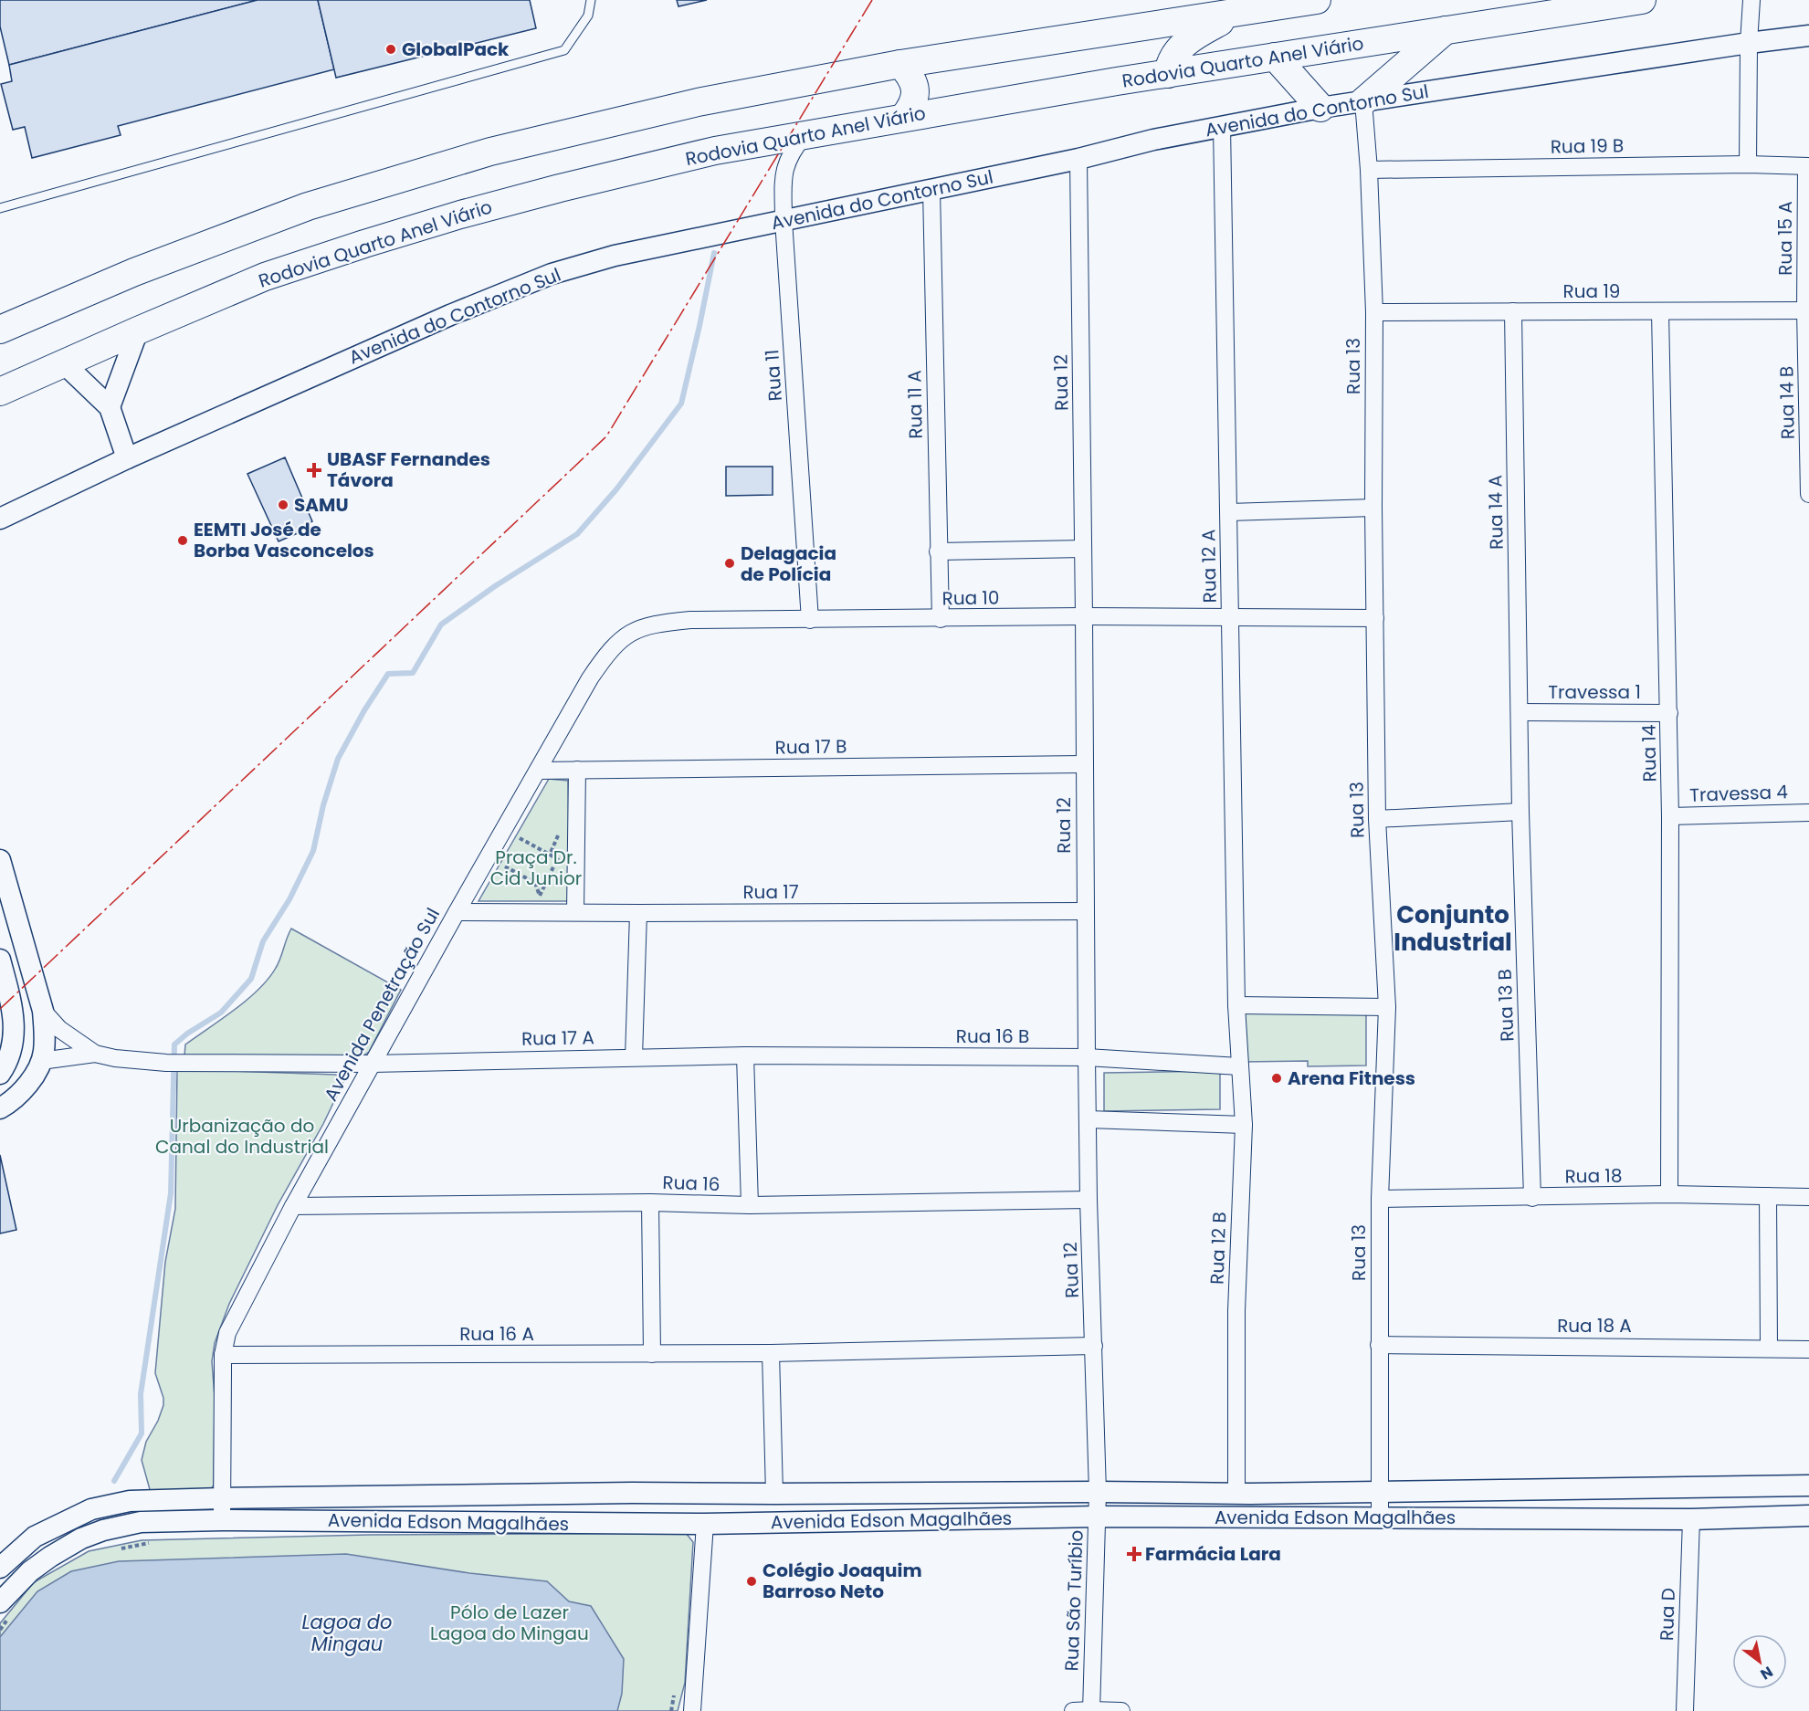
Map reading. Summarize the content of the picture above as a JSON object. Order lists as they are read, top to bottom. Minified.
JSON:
{"streets":{"highway":["Rodovia Quarto Anel Viário"],"street":["Avenida do Contorno Sul","Rua 19 B","Rua 15 A","Rua 19","Rua 13","Rua 11","Rua 12","Rua 14 B","Rua 11 A","Rua 14 A","Rua 12 A","Rua 10","Travessa 1","Rua 17 B","Rua 14","Travessa 4","Rua 17","Avenida Penetração Sul","Rua 13 B","Rua 16 B","Rua 17 A","Rua 18","Rua 16","Rua 12 B","Rua 18 A","Rua 16 A","Avenida Edson Magalhães","Rua São Turíbio","Rua D"]},"crossings":[["Rodovia Quarto Anel Viário","Rua 11"],["Avenida do Contorno Sul","Rua 13"],["Avenida do Contorno Sul","Rua 11"],["Avenida do Contorno Sul","Rua 12"],["Avenida do Contorno Sul","Rua 11 A"],["Avenida do Contorno Sul","Rua 12 A"],["Rua 19 B","Rua 15 A"],["Rua 19 B","Rua 13"],["Rua 15 A","Rua 19"],["Rua 15 A","Rua 14 B"],["Rua 19","Rua 13"],["Rua 19","Rua 14 B"],["Rua 19","Rua 14 A"],["Rua 19","Rua 14"],["Rua 13","Rua 10"],["Rua 13","Rua 18"],["Rua 13","Rua 18 A"],["Rua 13","Avenida Edson Magalhães"],["Rua 11","Rua 10"],["Rua 12","Rua 10"],["Rua 12","Rua 17 B"],["Rua 12","Rua 17"],["Rua 12","Rua 16 B"],["Rua 12","Rua 16"],["Rua 12","Avenida Edson Magalhães"],["Rua 12","Rua São Turíbio"],["Rua 11 A","Rua 10"],["Rua 14 A","Travessa 1"],["Rua 14 A","Rua 13 B"],["Rua 12 A","Rua 10"],["Rua 12 A","Rua 12 B"],["Rua 10","Avenida Penetração Sul"],["Travessa 1","Rua 14"],["Travessa 1","Rua 13 B"],["Rua 17 B","Avenida Penetração Sul"],["Rua 14","Travessa 4"],["Rua 14","Rua 18"],["Rua 17","Avenida Penetração Sul"],["Avenida Penetração Sul","Rua 17 A"],["Avenida Penetração Sul","Rua 16"],["Avenida Penetração Sul","Rua 16 A"],["Avenida Penetração Sul","Avenida Edson Magalhães"],["Rua 13 B","Rua 18"],["Rua 16 B","Rua 17 A"],["Rua 16 B","Rua 12 B"],["Rua 12 B","Avenida Edson Magalhães"],["Avenida Edson Magalhães","Rua São Turíbio"],["Avenida Edson Magalhães","Rua D"]],"districts":["Conjunto Industrial"],"water":["Lagoa do Mingau"],"parks":["Praça Dr. Cid Junior","Urbanização do Canal do Industrial","Pólo de Lazer Lagoa do Mingau"],"places":{"other":["GlobalPack","SAMU","EEMTI José de Borba Vasconcelos","Delagacia de Polícia","Arena Fitness","Colégio Joaquim Barroso Neto"],"health":["UBASF Fernandes Távora","Farmácia Lara"]},"north":"bottom right"}
